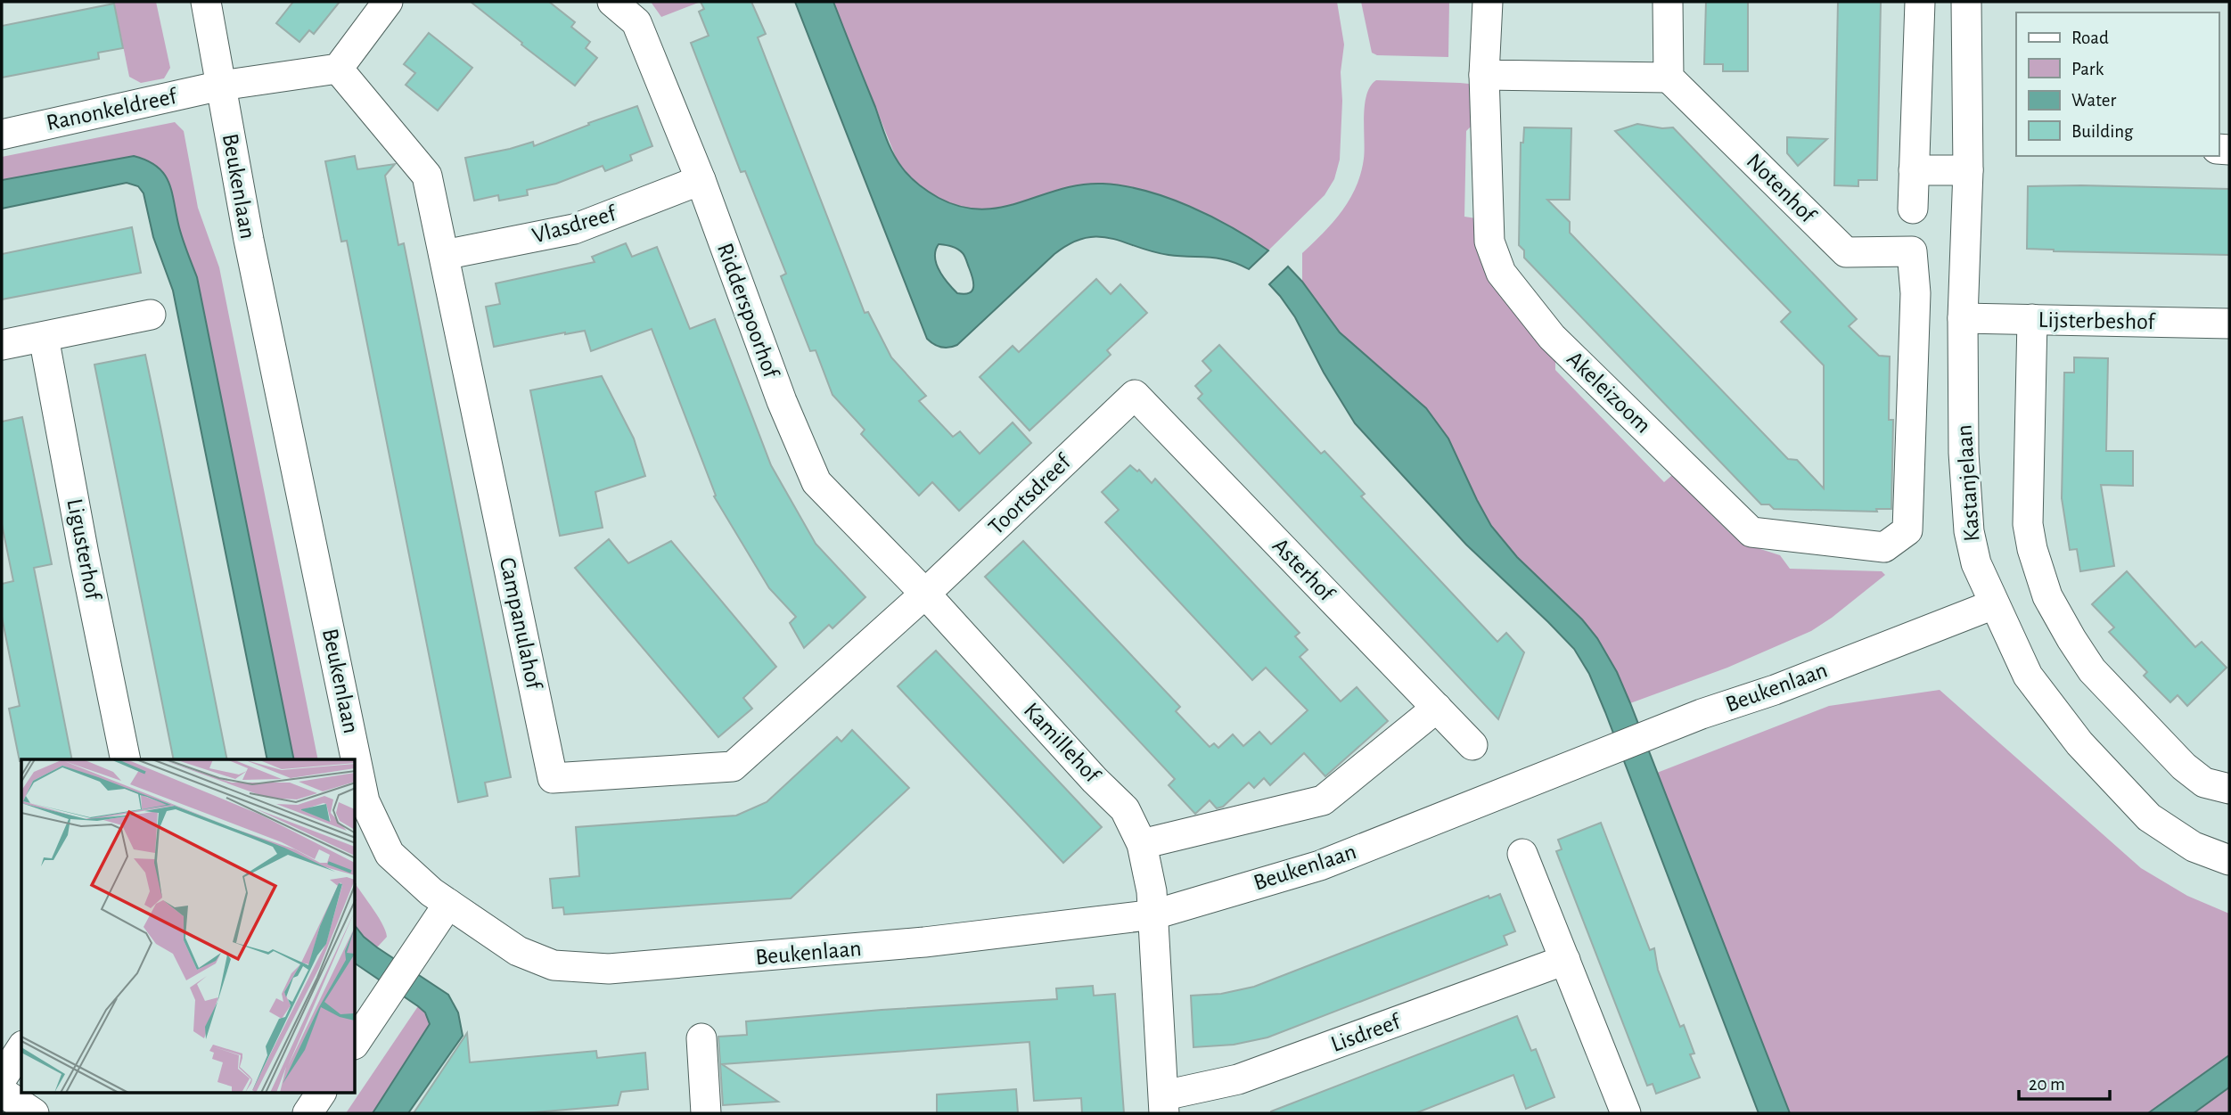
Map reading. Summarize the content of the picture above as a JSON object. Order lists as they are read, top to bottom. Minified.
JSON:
{"streets":{"street":["Ranonkeldreef","Beukenlaan","Notenhof","Vlasdreef","Ridderspoorhof","Lijsterbeshof","Akeleizoom","Kastanjelaan","Toortsdreef","Ligusterhof","Asterhof","Campanulahof","Kamillehof","Lisdreef"]},"crossings":[["Ranonkeldreef","Beukenlaan"],["Beukenlaan","Kastanjelaan"],["Beukenlaan","Kamillehof"],["Beukenlaan","Lisdreef"],["Notenhof","Akeleizoom"],["Vlasdreef","Ridderspoorhof"],["Vlasdreef","Campanulahof"],["Ridderspoorhof","Toortsdreef"],["Ridderspoorhof","Campanulahof"],["Ridderspoorhof","Kamillehof"],["Lijsterbeshof","Kastanjelaan"],["Toortsdreef","Asterhof"],["Toortsdreef","Campanulahof"],["Toortsdreef","Kamillehof"],["Campanulahof","Kamillehof"],["Kamillehof","Lisdreef"]],"legend":["Road","Park","Water","Building"],"scale_bar":"20 m"}
